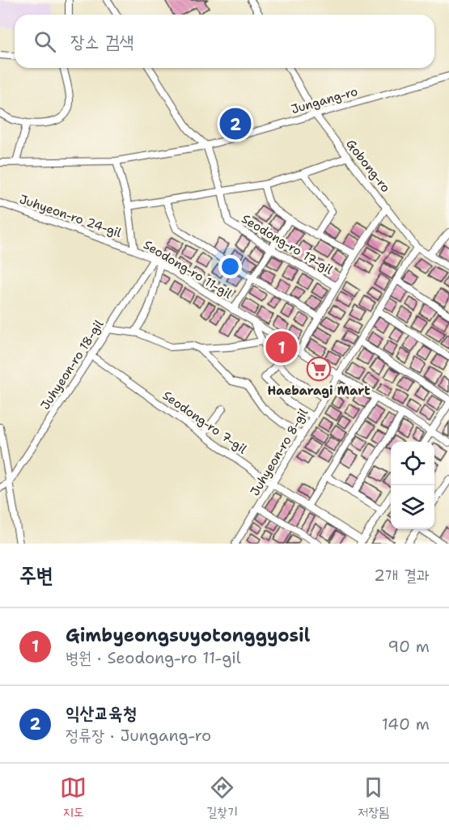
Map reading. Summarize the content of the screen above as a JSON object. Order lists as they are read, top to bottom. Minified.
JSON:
{"streets":{"street":["Jungang-ro","Gobong-ro","Juhyeon-ro 24-gil","Seodong-ro 17-gil","Seodong-ro 11-gil","Juhyeon-ro 18-gil","Seodong-ro 7-gil","Juhyeon-ro 8-gil"]},"crossings":[["Jungang-ro","Gobong-ro"],["Jungang-ro","Seodong-ro 17-gil"],["Jungang-ro","Seodong-ro 11-gil"],["Gobong-ro","Juhyeon-ro 8-gil"],["Juhyeon-ro 24-gil","Seodong-ro 11-gil"],["Seodong-ro 17-gil","Seodong-ro 11-gil"],["Seodong-ro 11-gil","Juhyeon-ro 18-gil"],["Seodong-ro 11-gil","Juhyeon-ro 8-gil"],["Juhyeon-ro 18-gil","Seodong-ro 7-gil"],["Seodong-ro 7-gil","Juhyeon-ro 8-gil"]],"places":{"supermarket":["Haebaragi Mart"]},"page":{"search":"장소 검색","pins":["2","1"],"heading":["주변","2개 결과"],"list":[{"mark":"1","name":"Gimbyeongsuyotonggyosil","note":"병원 · Seodong-ro 11-gil","value":"90 m"},{"mark":"2","name":"익산교육청","note":"정류장 · Jungang-ro","value":"140 m"}],"nav":["지도","길찾기","저장됨"]}}
